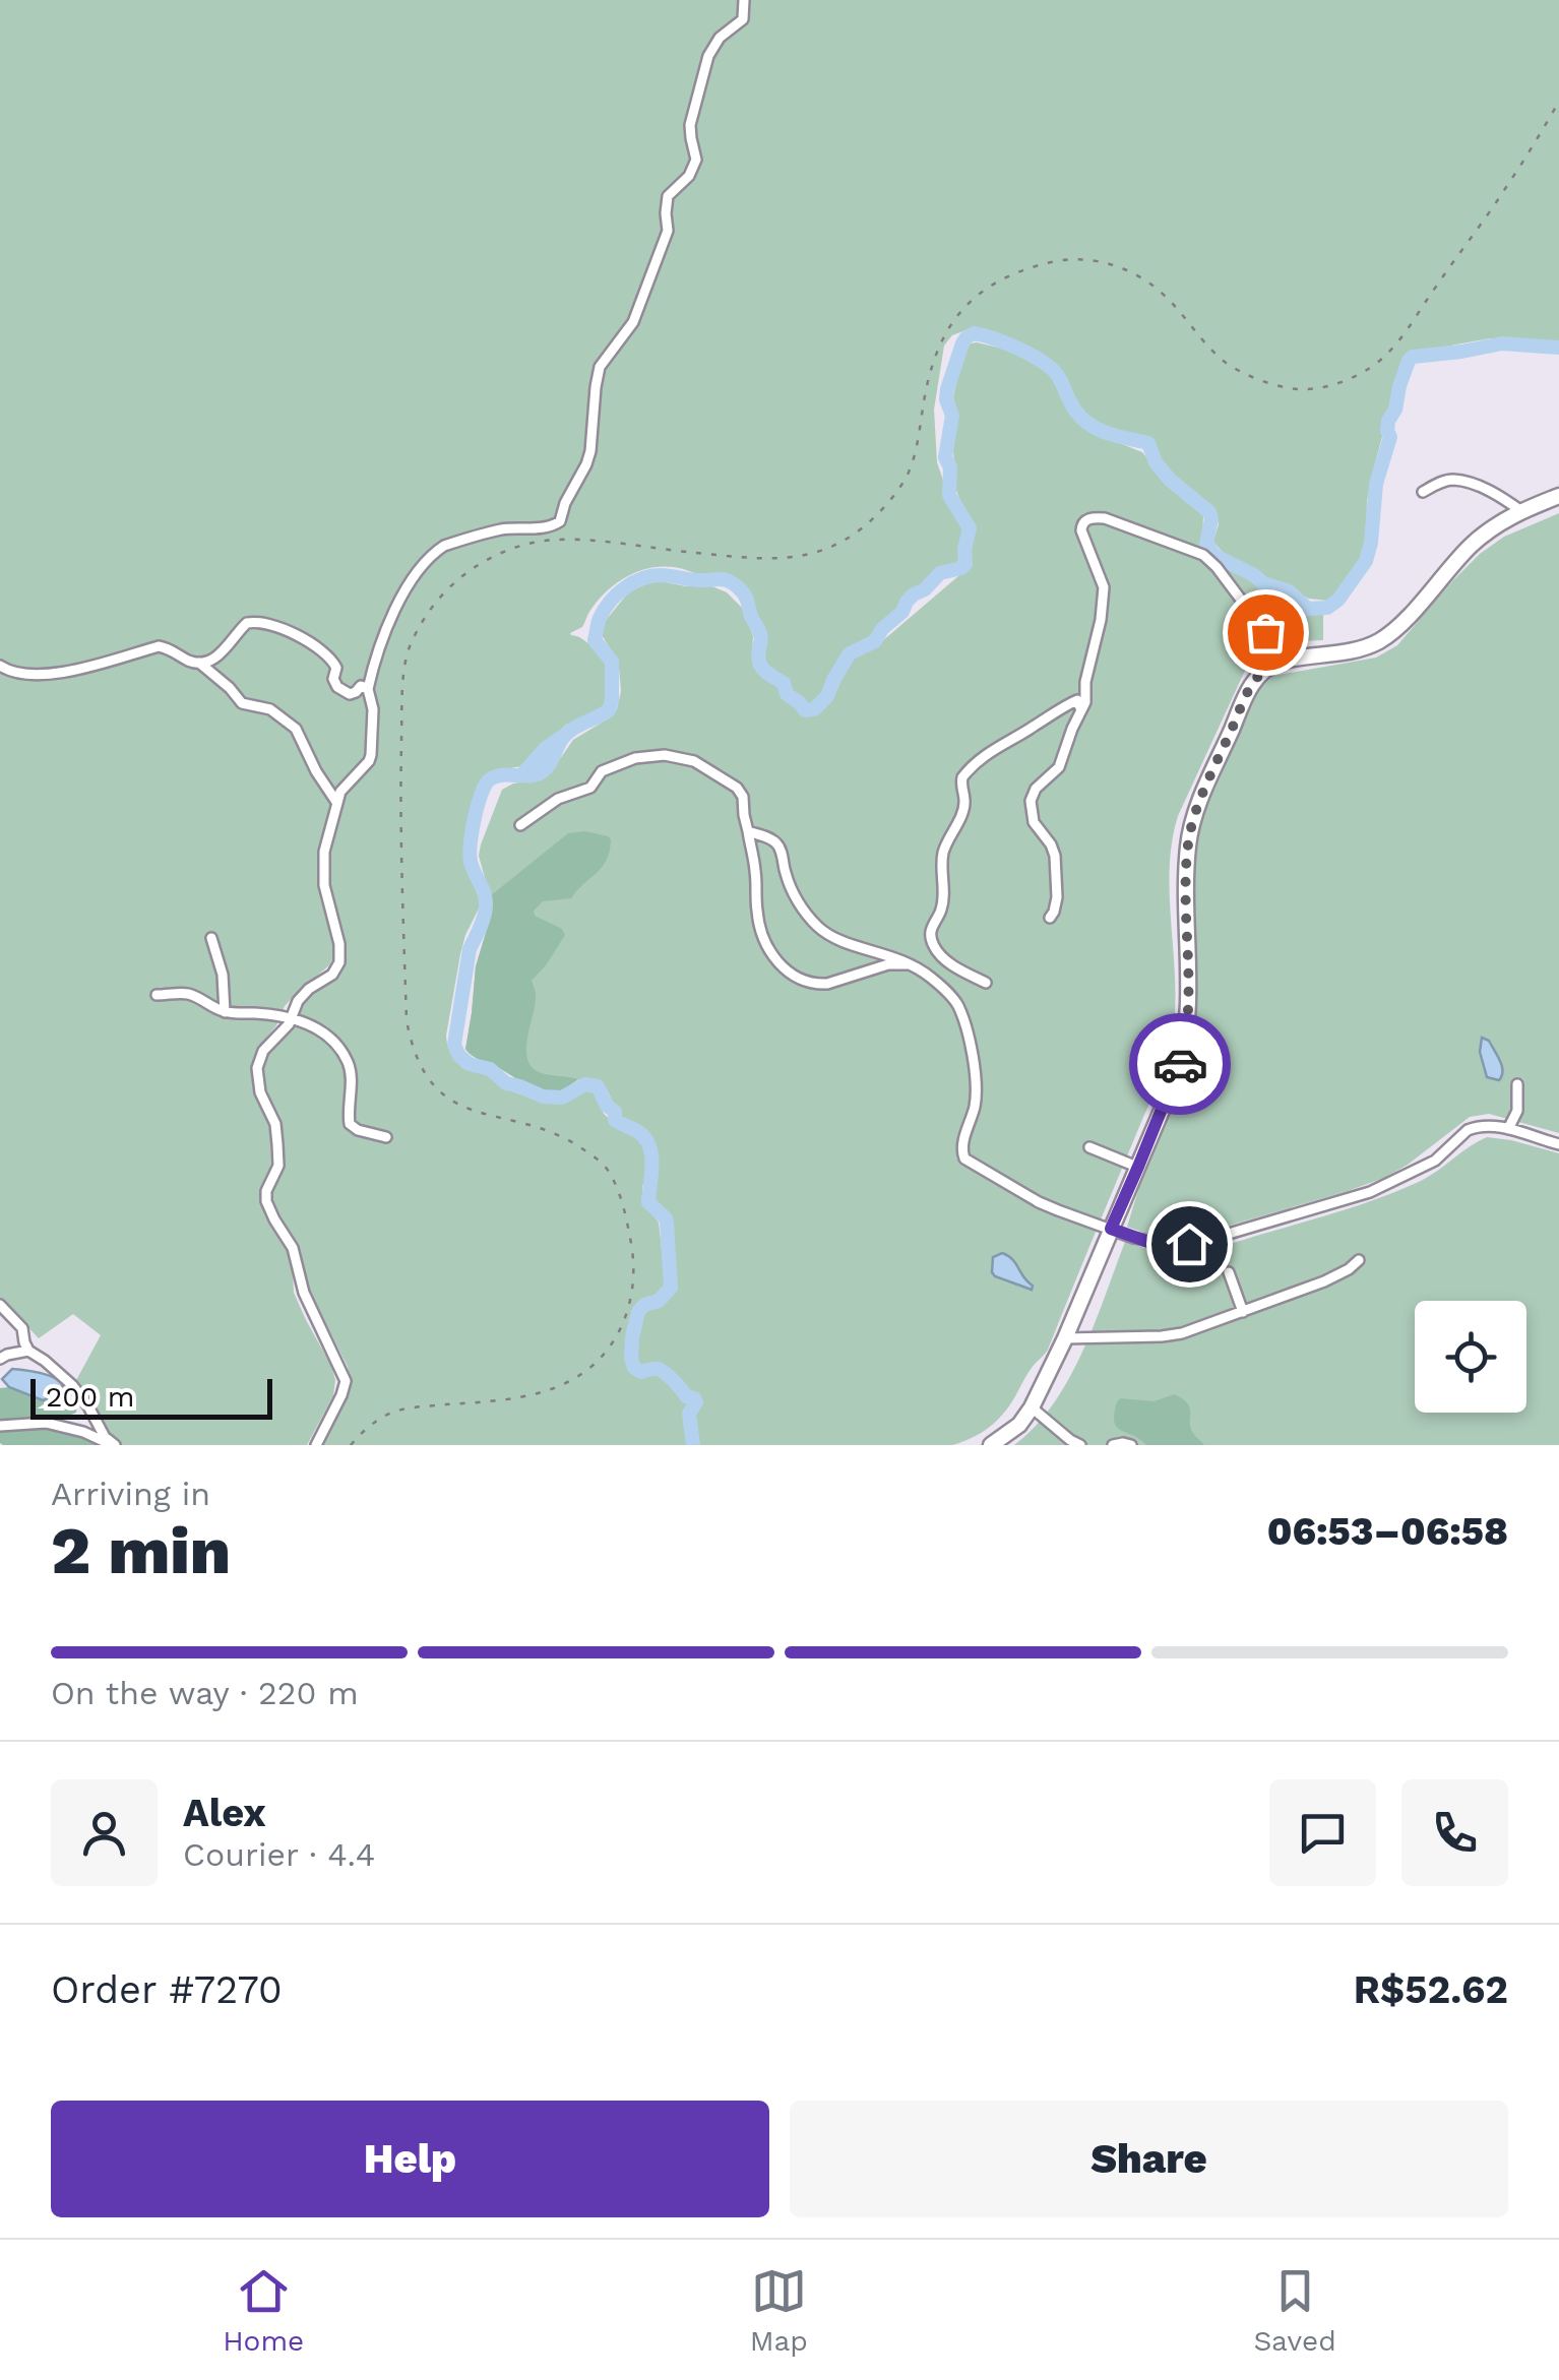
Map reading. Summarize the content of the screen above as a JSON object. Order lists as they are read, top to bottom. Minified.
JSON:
{"scale_bar":"200 m","page":{"scale":"200 m","heading":["2 min","Arriving in","06:53–06:58"],"panel":["Alex","Courier · 4.4","Order #7270","R$52.62"],"bar":"On the way · 220 m","buttons":["Help","Share"],"tabs":["Home","Map","Saved"]}}
